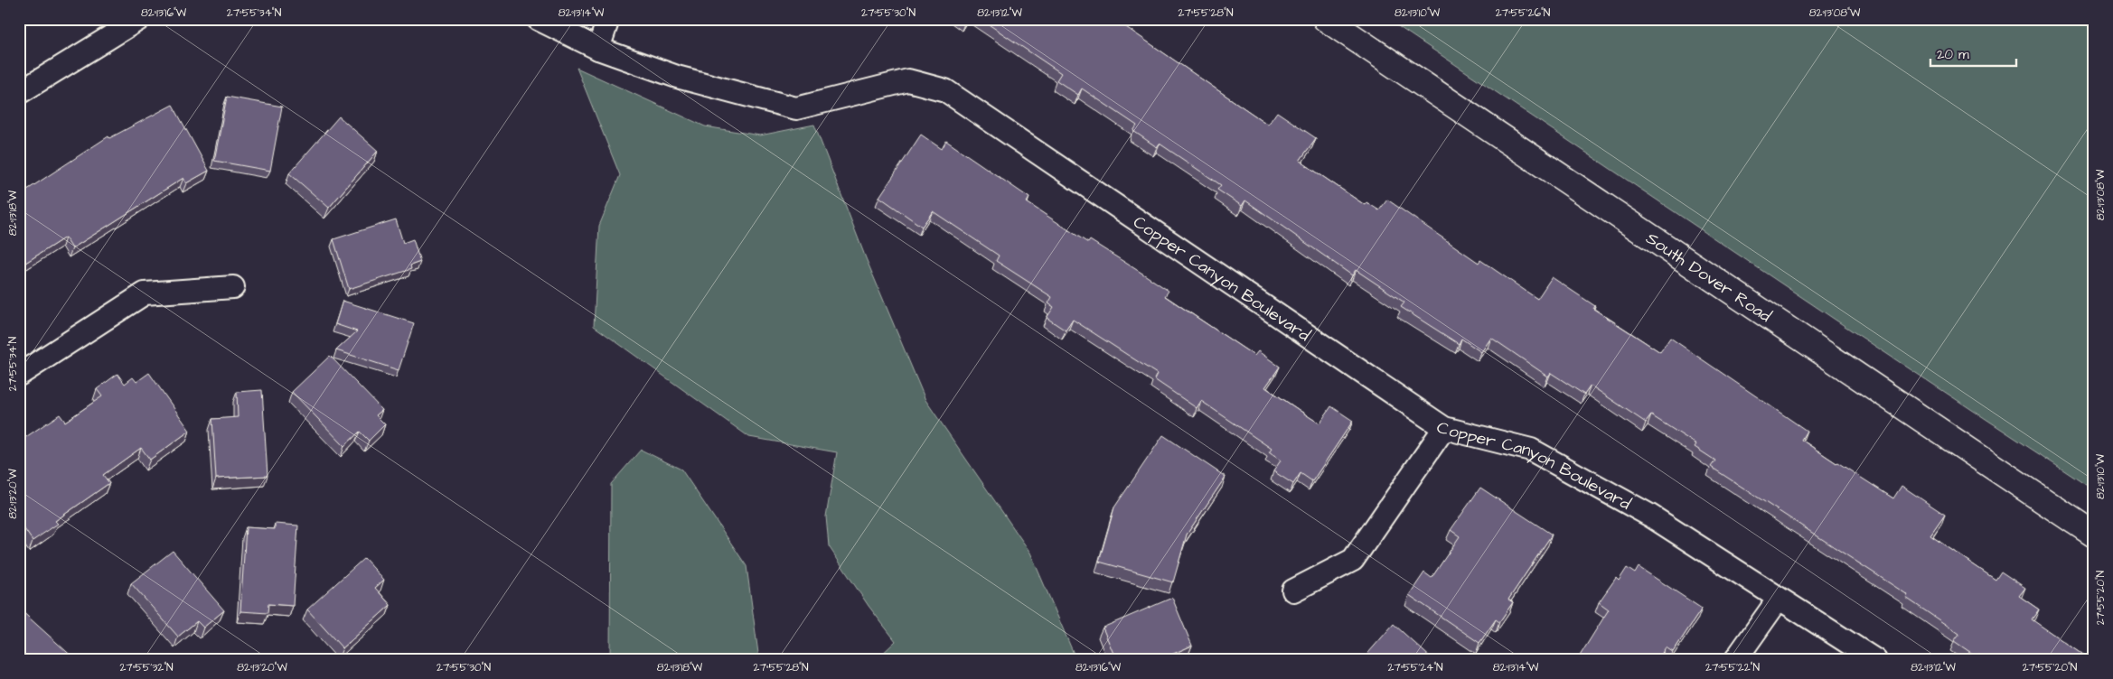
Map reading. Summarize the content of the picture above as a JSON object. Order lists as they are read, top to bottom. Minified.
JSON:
{"streets":{"street":["South Dover Road","Copper Canyon Boulevard"]},"scale_bar":"20 m","coordinates":["82°13'16\"W","27°55'34\"N","82°13'14\"W","27°55'30\"N","82°13'12\"W","27°55'28\"N","82°13'10\"W","27°55'26\"N","82°13'08\"W","82°13'18\"W","82°13'20\"W","27°55'20\"N","27°55'32\"N","27°55'24\"N","27°55'22\"N"]}
